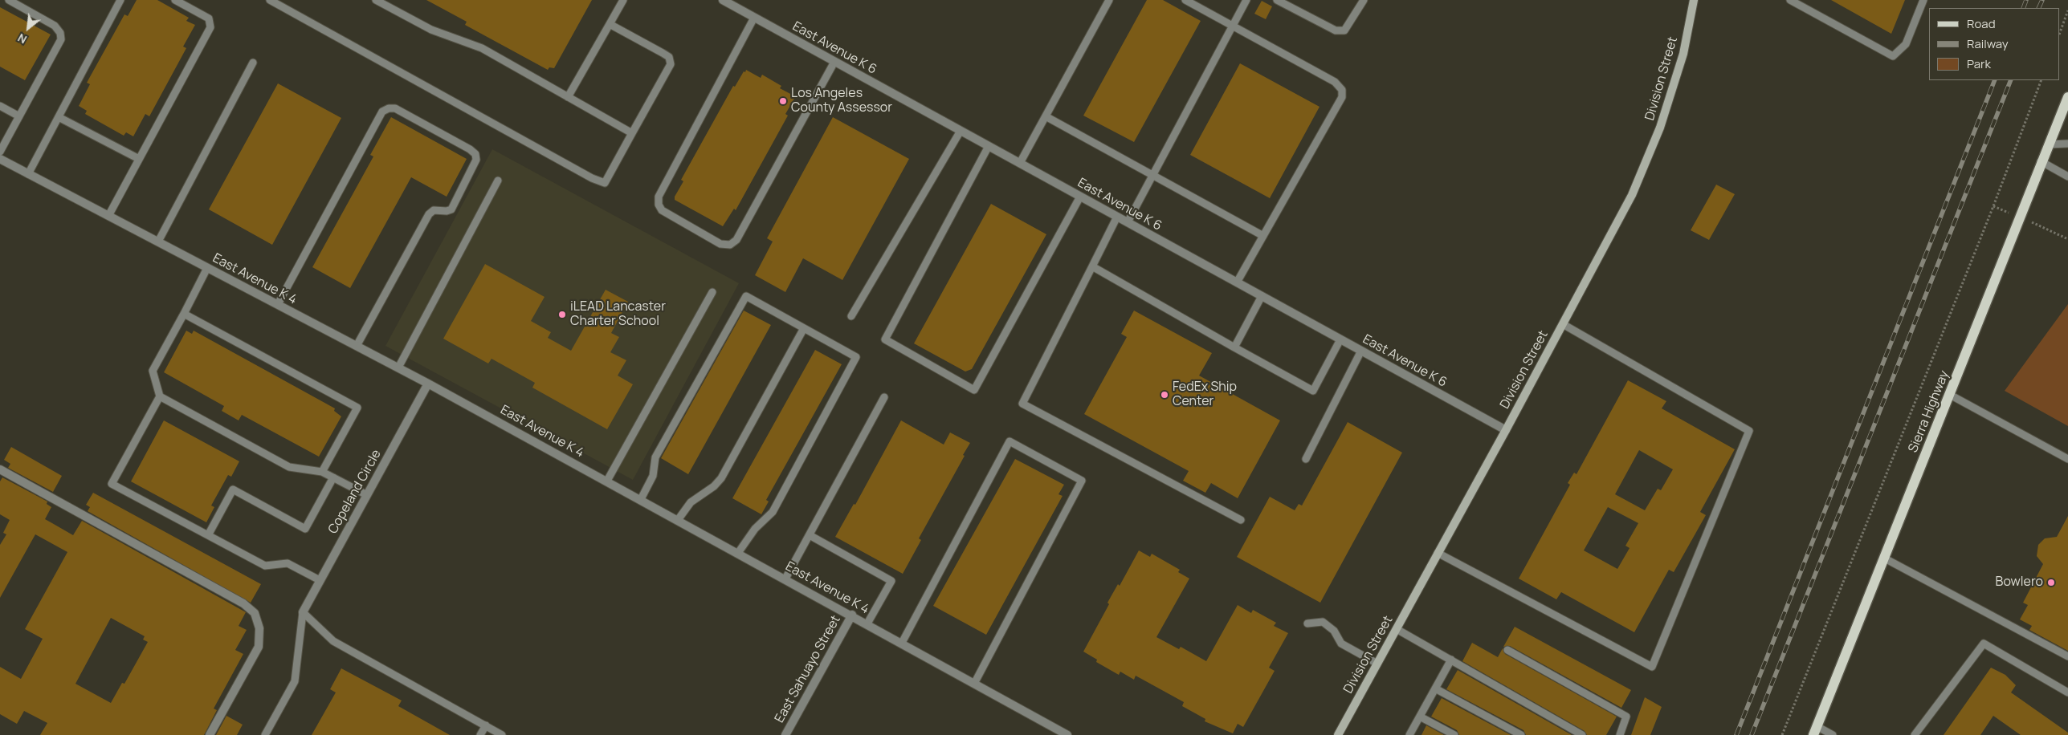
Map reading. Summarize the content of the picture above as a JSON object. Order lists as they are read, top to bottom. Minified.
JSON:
{"streets":{"main road":["Division Street","Sierra Highway"],"street":["East Avenue K 6","East Avenue K 4","Copeland Circle","East Sahuayo Street"]},"crossings":[["East Avenue K 6","Division Street"],["East Avenue K 4","Copeland Circle"],["East Avenue K 4","East Sahuayo Street"]],"places":["Los Angeles County Assessor","iLEAD Lancaster Charter School","FedEx Ship Center","Bowlero"],"legend":["Road","Railway","Park"],"north":"bottom left"}
